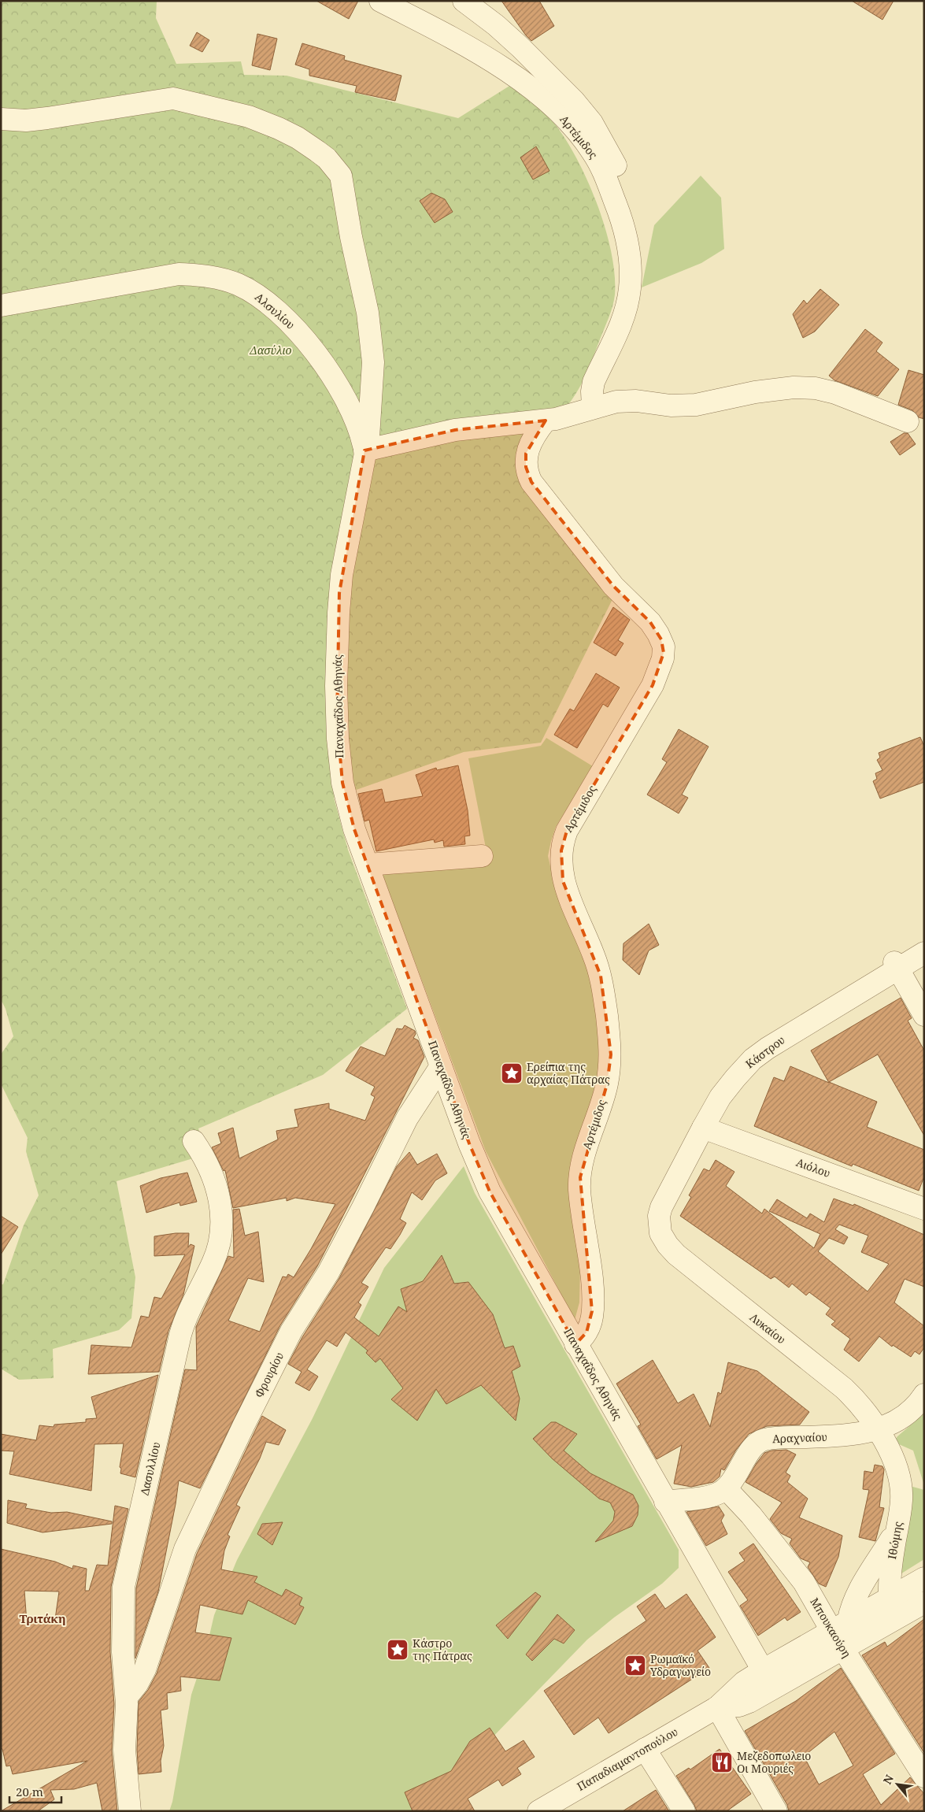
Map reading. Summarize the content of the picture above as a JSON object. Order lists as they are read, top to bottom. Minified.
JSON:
{"streets":{"street":["Αρτέμιδος","Αλσυλίου","Παναχαΐδος Αθηνάς","Κάστρου","Αιόλου","Λυκαίου","Φρουρίου","Αραχναίου","Δασυλλίου","Ιθώμης","Μπουκαούρη","Παπαδιαμαντοπούλου"]},"crossings":[["Αρτέμιδος","Παναχαΐδος Αθηνάς"],["Αλσυλίου","Παναχαΐδος Αθηνάς"],["Παναχαΐδος Αθηνάς","Φρουρίου"],["Παναχαΐδος Αθηνάς","Παπαδιαμαντοπούλου"],["Κάστρου","Αιόλου"],["Κάστρου","Λυκαίου"],["Λυκαίου","Αραχναίου"],["Λυκαίου","Ιθώμης"],["Φρουρίου","Δασυλλίου"],["Αραχναίου","Μπουκαούρη"],["Μπουκαούρη","Παπαδιαμαντοπούλου"]],"districts":["Τριτάκη"],"parks":["Δασύλιο"],"places":{"place":["Ερείπια της αρχαίας Πάτρας","Κάστρο της Πάτρας","Ρωμαϊκό Υδραγωγείο"],"restaurant":["Μεζεδοπωλειο Οι Μουριές"]},"scale_bar":"20 m","north":"top left"}
